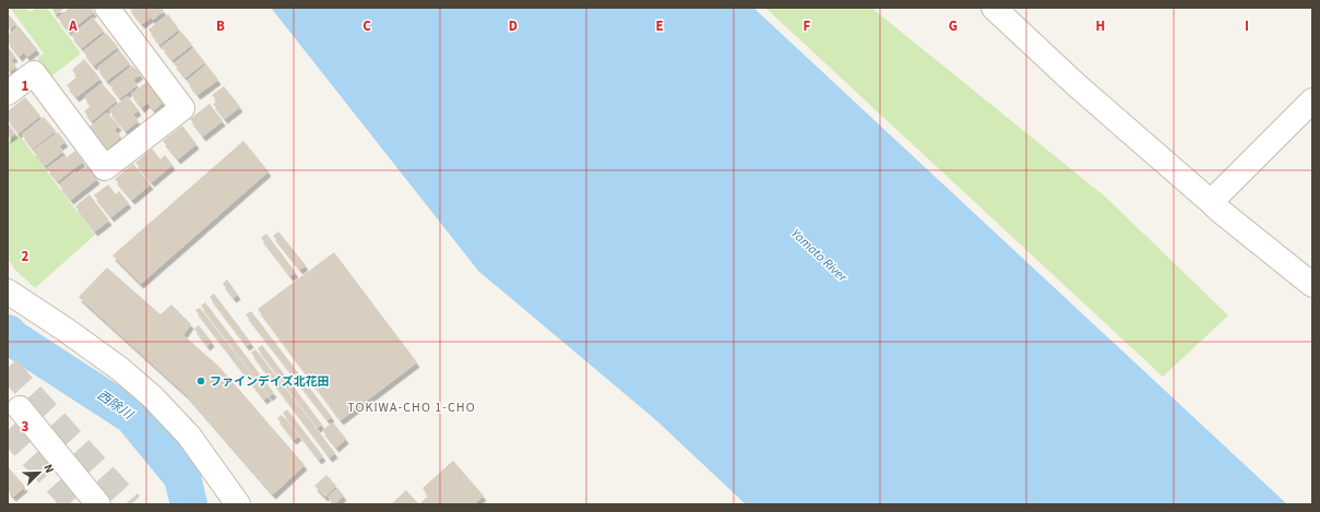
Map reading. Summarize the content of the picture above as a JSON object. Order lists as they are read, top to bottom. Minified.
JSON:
{"districts":["TOKIWA-CHO 1-CHO"],"water":["Yamato River","西除川"],"places":["ファインデイズ北花田"],"north":"top right","grid":{"columns":["A","B","C","D","E","F","G","H","I"],"rows":["1","2","3"]}}
